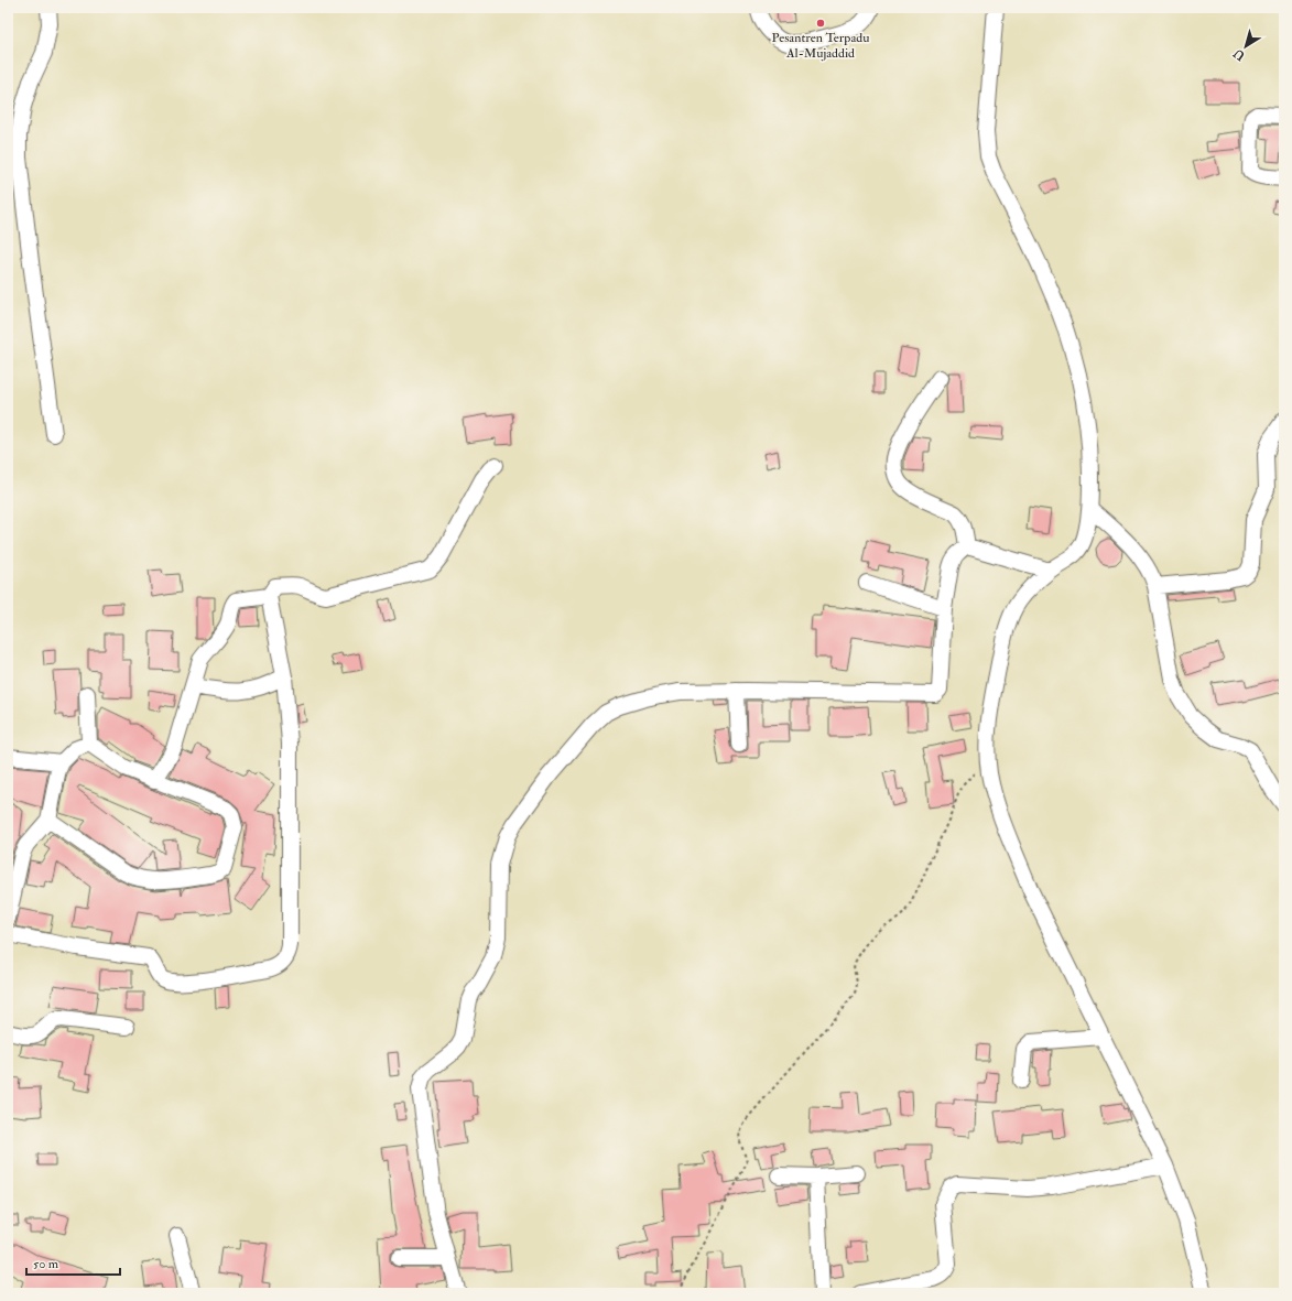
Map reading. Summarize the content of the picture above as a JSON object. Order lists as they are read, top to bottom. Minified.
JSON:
{"places":["Pesantren Terpadu Al-Mujaddid"],"scale_bar":"50 m","north":"bottom left"}
